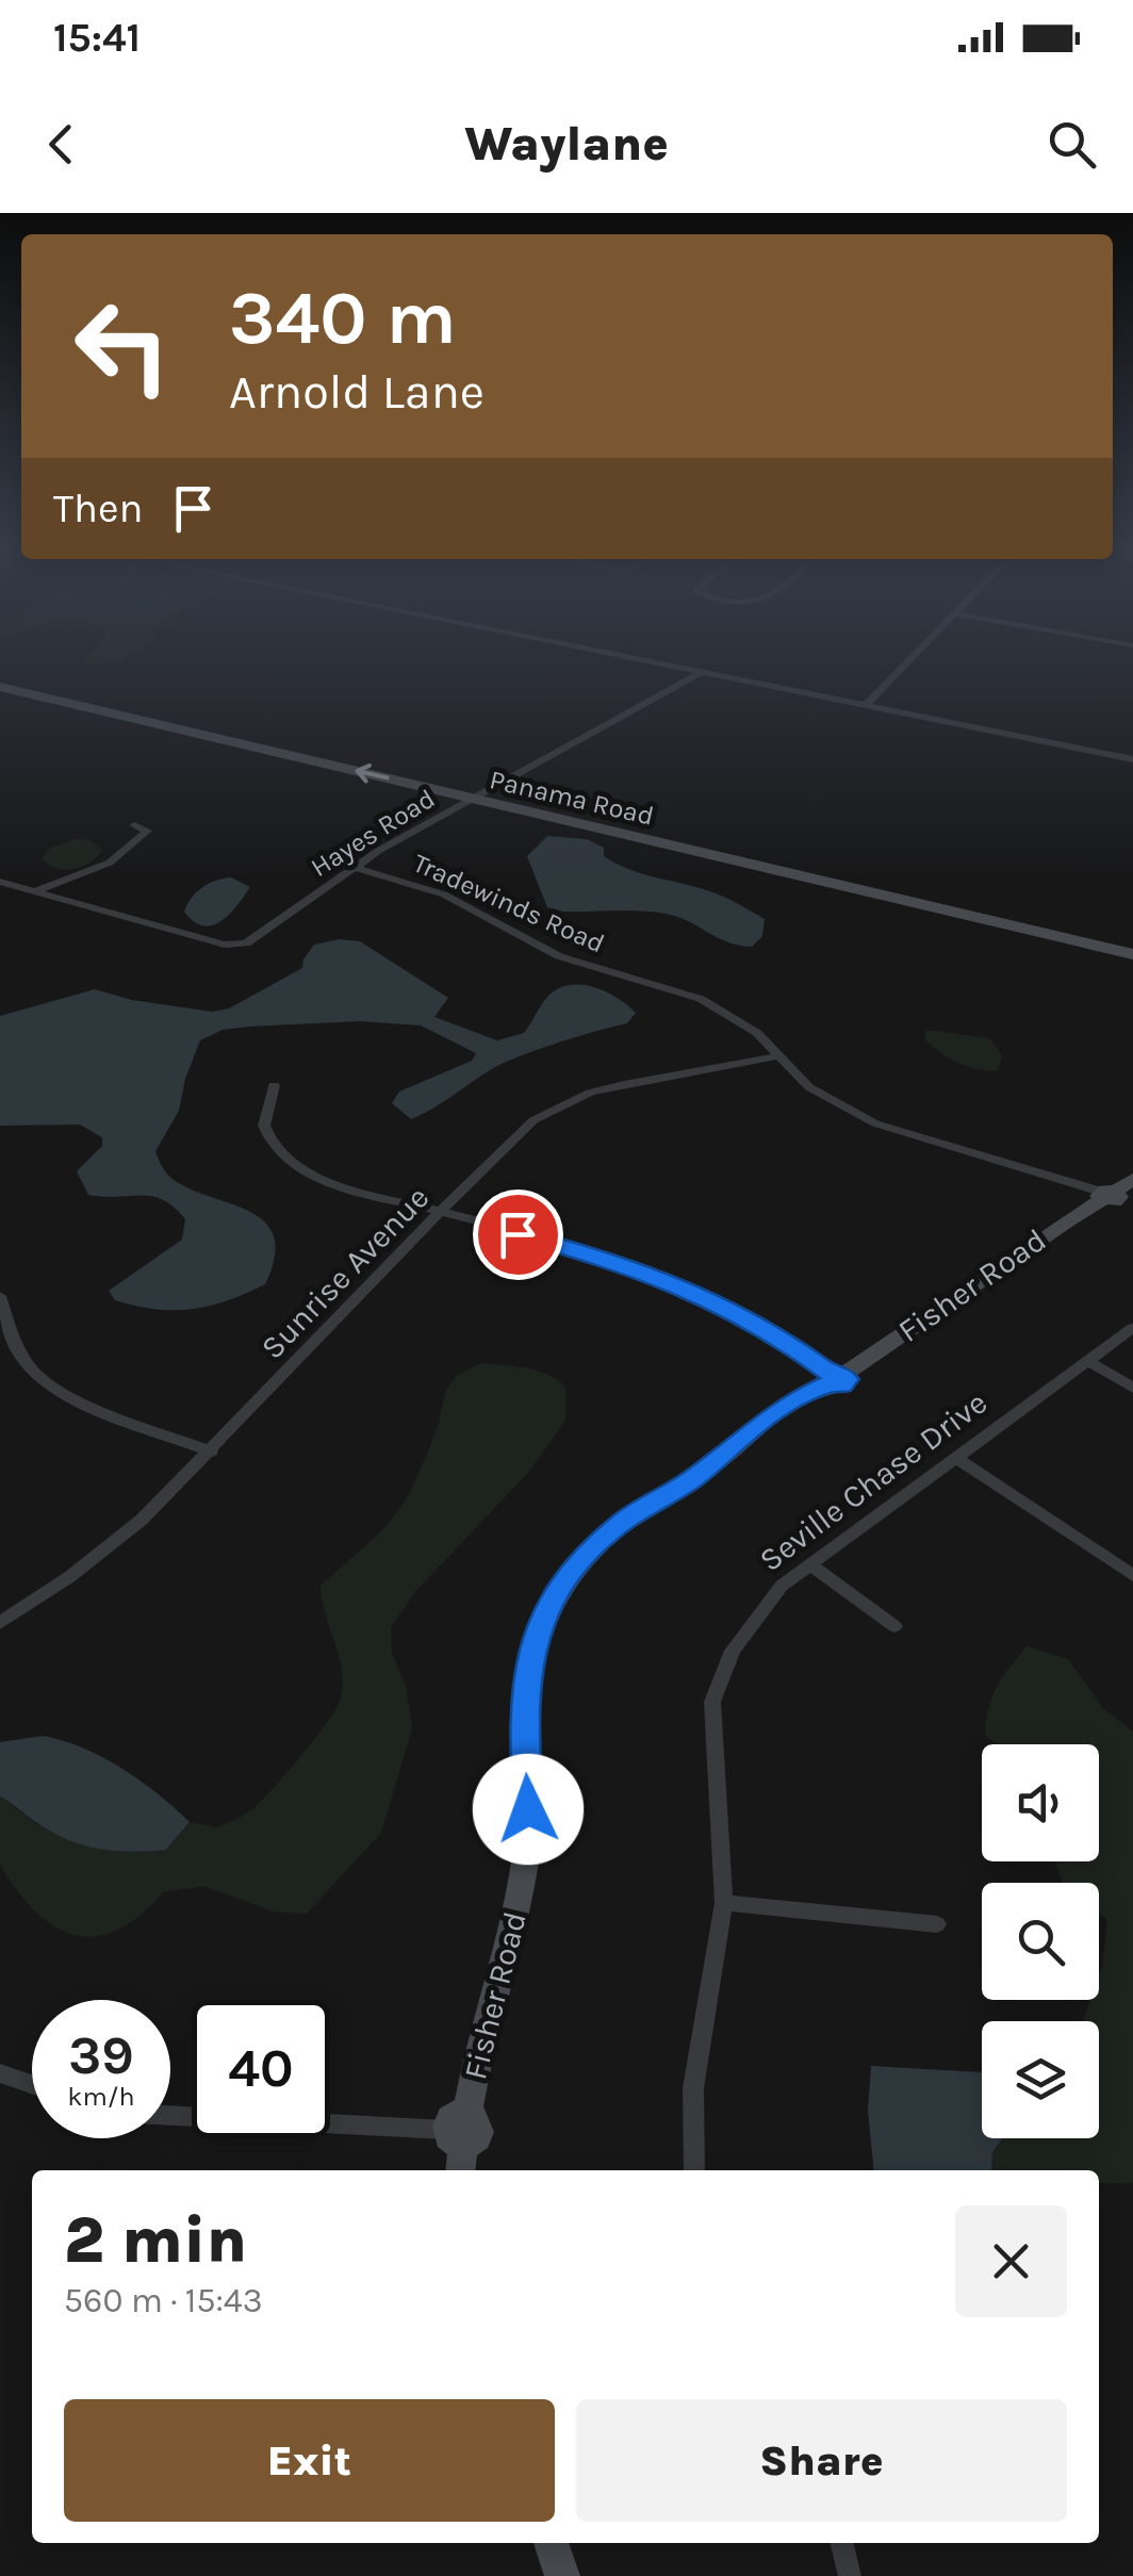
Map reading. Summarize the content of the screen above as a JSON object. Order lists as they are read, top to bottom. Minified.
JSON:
{"streets":{"street":["Panama Road","Hayes Road","Tradewinds Road","Sunrise Avenue","Fisher Road","Seville Chase Drive"]},"crossings":[["Panama Road","Hayes Road"],["Hayes Road","Tradewinds Road"],["Tradewinds Road","Sunrise Avenue"],["Tradewinds Road","Fisher Road"]],"one_way":["Panama Road"],"page":{"status":"15:41","header":"Waylane","turn":["340 m","Arnold Lane"],"then":"Then","speed":"39 km/h","limit":"40","heading":["2 min","560 m · 15:43"],"buttons":["Exit","Share"]}}
